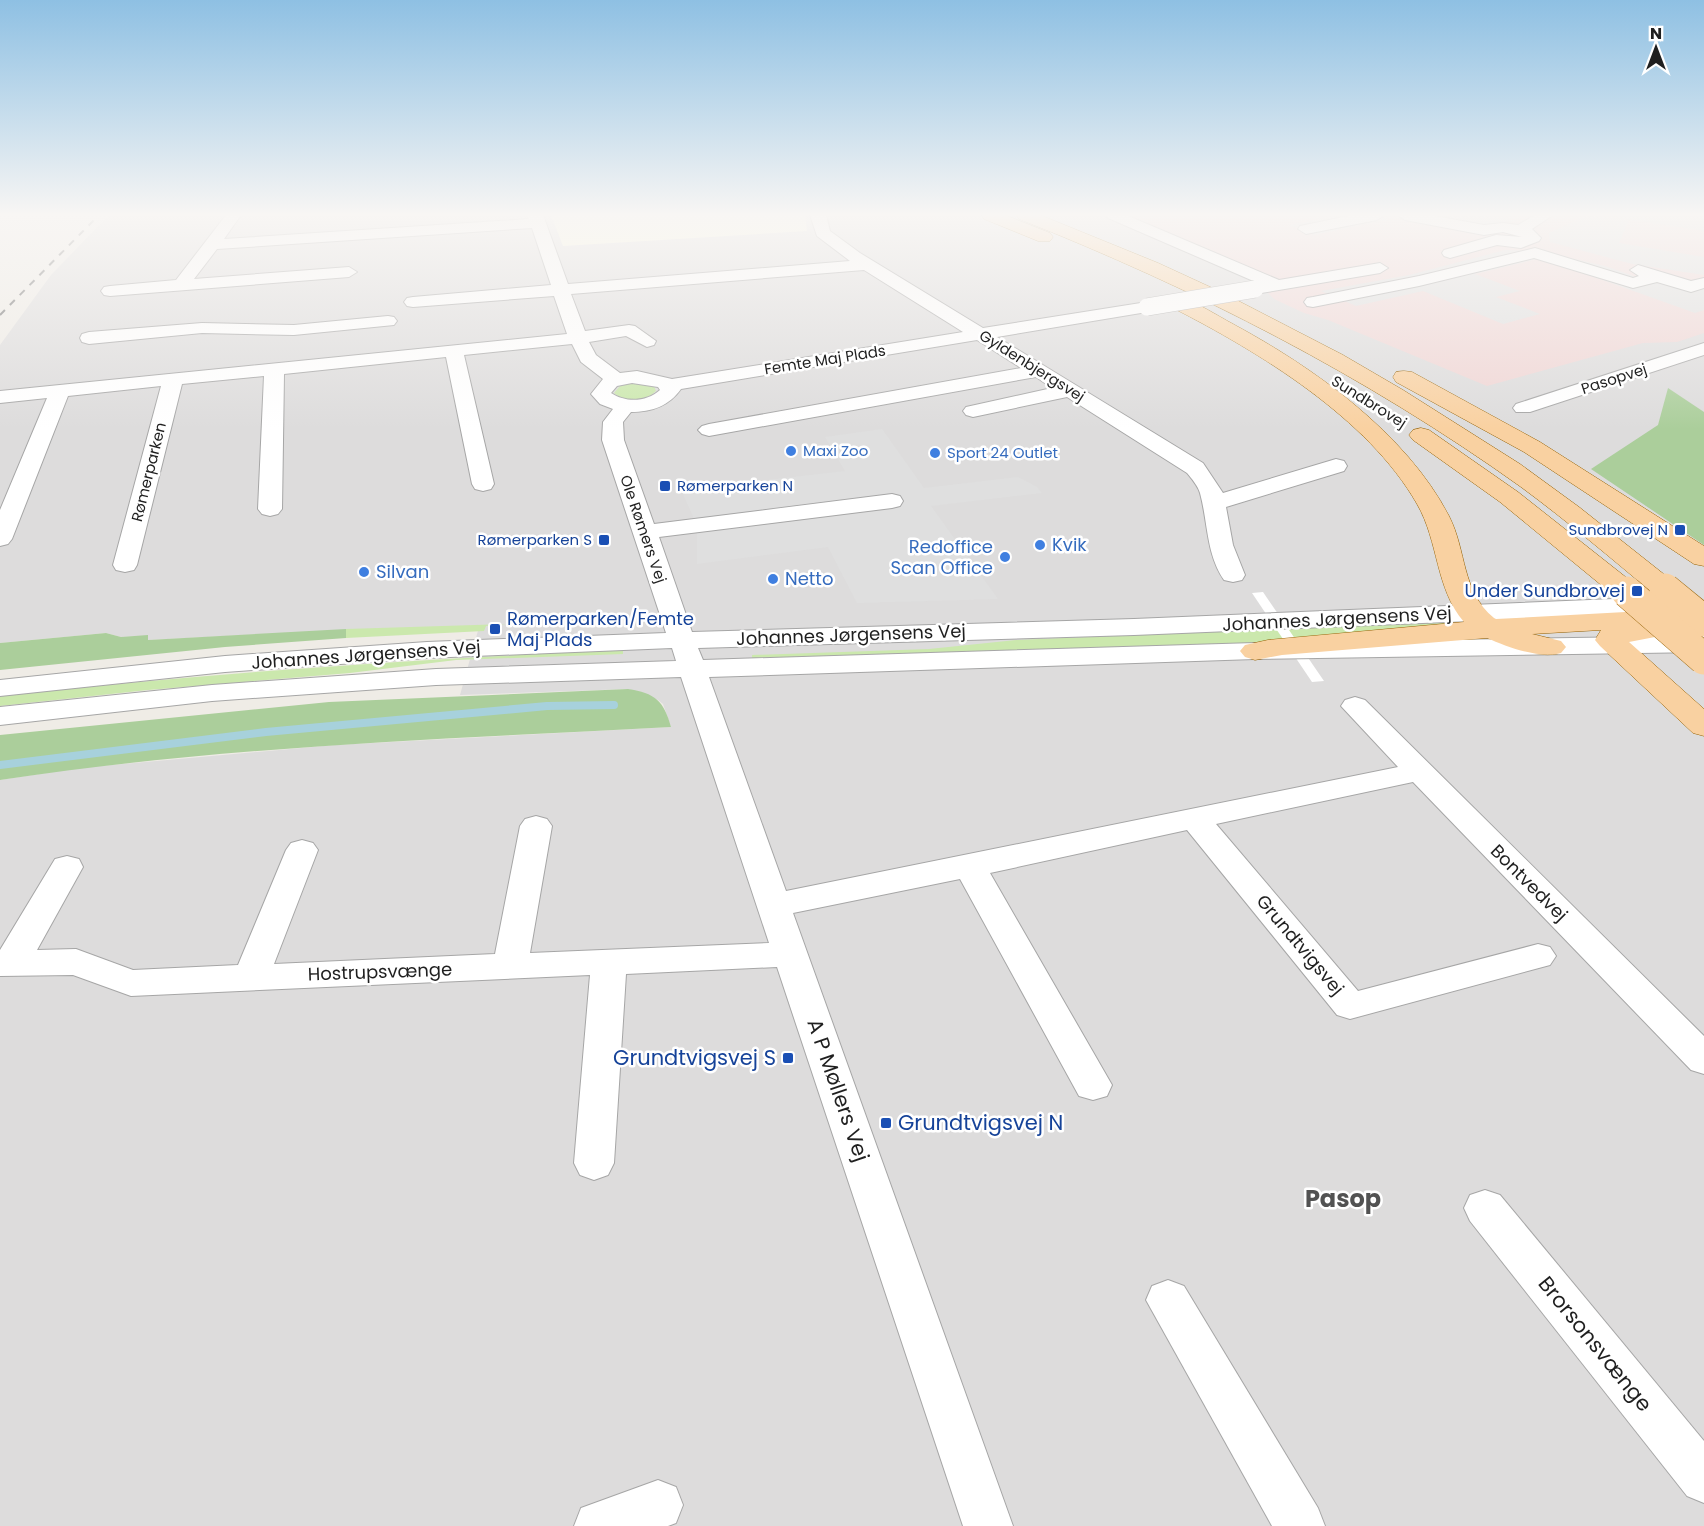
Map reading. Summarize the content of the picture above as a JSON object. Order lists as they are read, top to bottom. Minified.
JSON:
{"streets":{"main road":["Sundbrovej"],"street":["Femte Maj Plads","Gyldenbjergsvej","Pasopvej","Rømerparken","Ole Rømers Vej","Johannes Jørgensens Vej","Bontvedvej","Grundtvigsvej","Hostrupsvænge","A P Møllers Vej","Brorsonsvænge"]},"crossings":[["Femte Maj Plads","Gyldenbjergsvej"],["Ole Rømers Vej","Johannes Jørgensens Vej"],["Ole Rømers Vej","A P Møllers Vej"],["Johannes Jørgensens Vej","A P Møllers Vej"],["Hostrupsvænge","A P Møllers Vej"]],"districts":["Pasop"],"places":{"other":["Maxi Zoo","Sport 24 Outlet","Kvik","Redoffice Scan Office","Silvan","Netto"],"transit":["Rømerparken N","Sundbrovej N","Rømerparken S","Under Sundbrovej","Rømerparken/Femte Maj Plads","Grundtvigsvej S","Grundtvigsvej N"]},"north":"top"}
